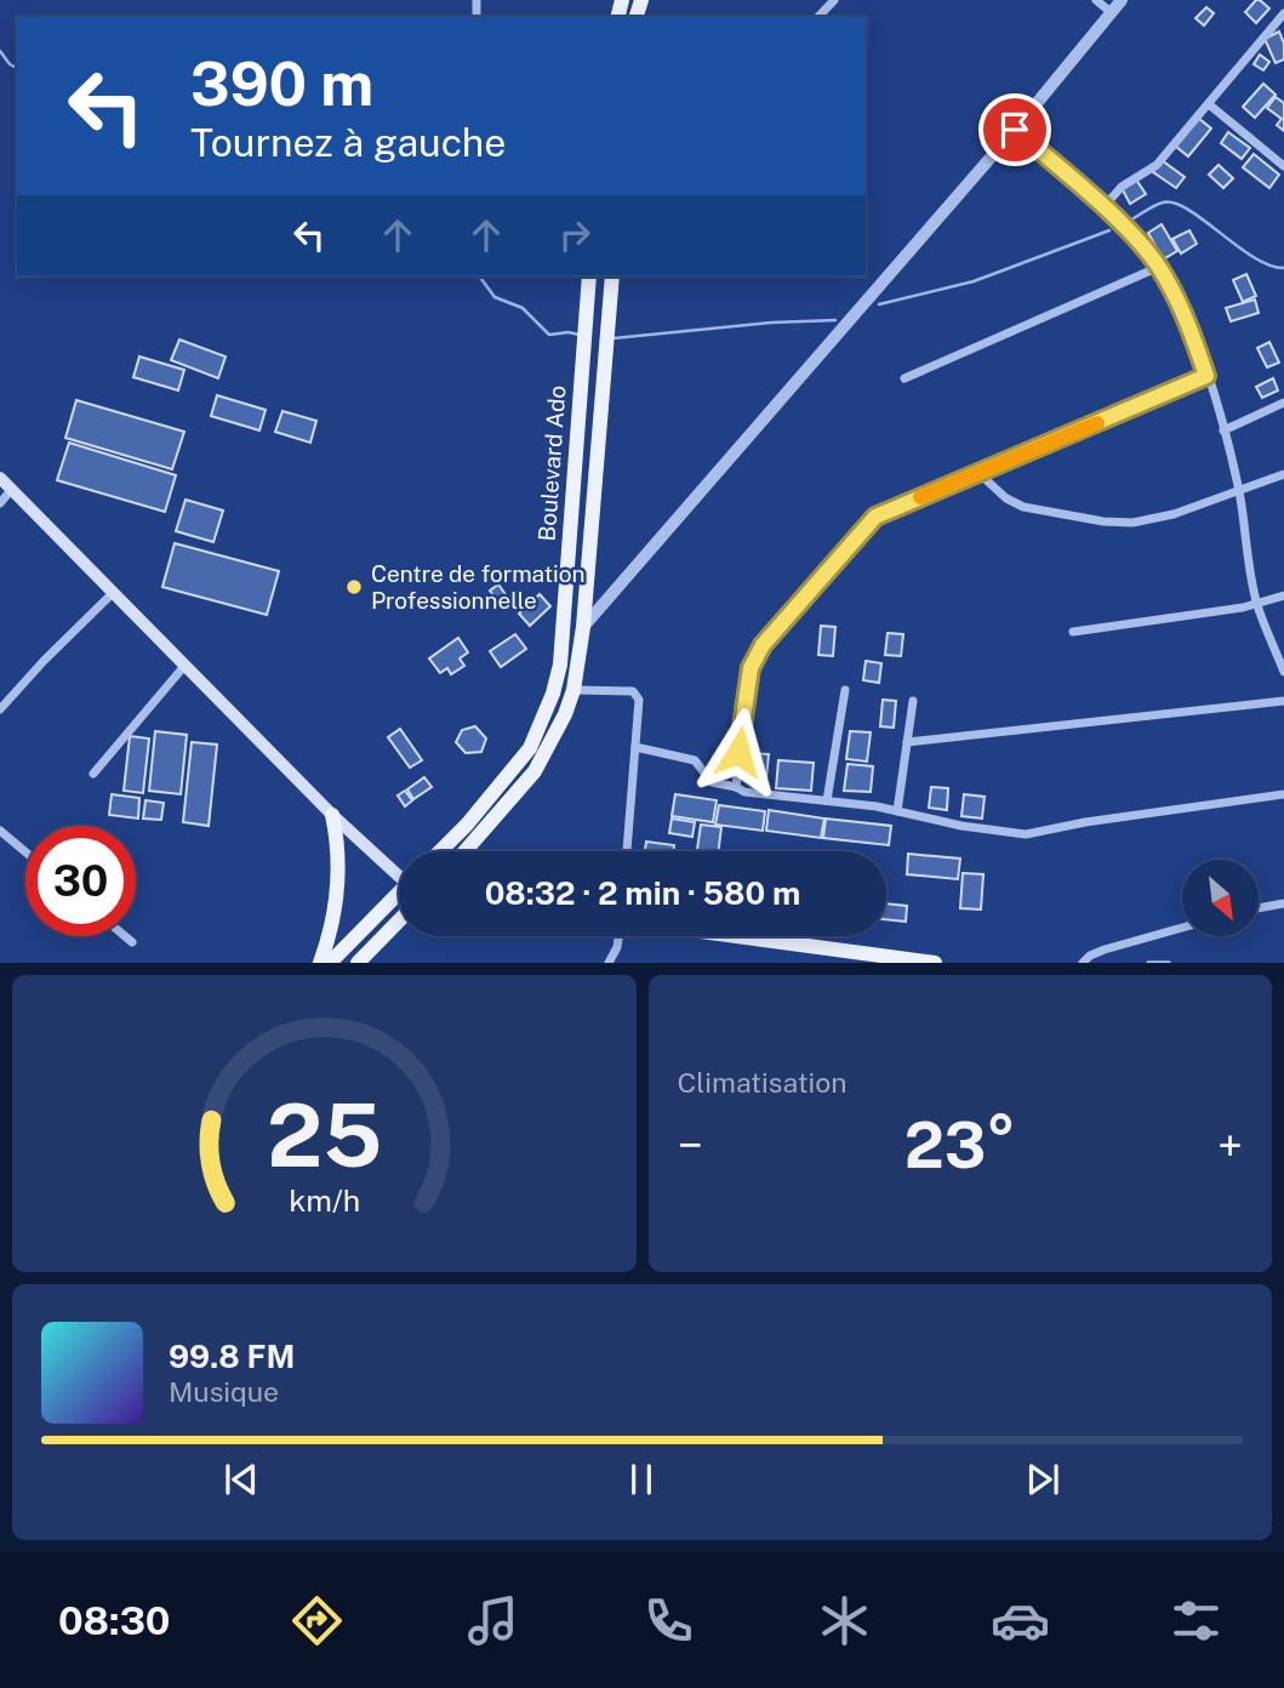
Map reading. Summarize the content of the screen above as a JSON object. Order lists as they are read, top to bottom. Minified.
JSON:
{"streets":{"main road":["Boulevard Ado"]},"places":["Centre de formation Professionnelle"],"north":"bottom right","page":{"turn":["390 m","Tournez à gauche"],"limit":"30","trip":"08:32 · 2 min · 580 m","tile":"Climatisation","heat":["−","23°","+"],"song":["99.8 FM","Musique"],"tabs":"08:30","gauge":["25","km/h"]}}
